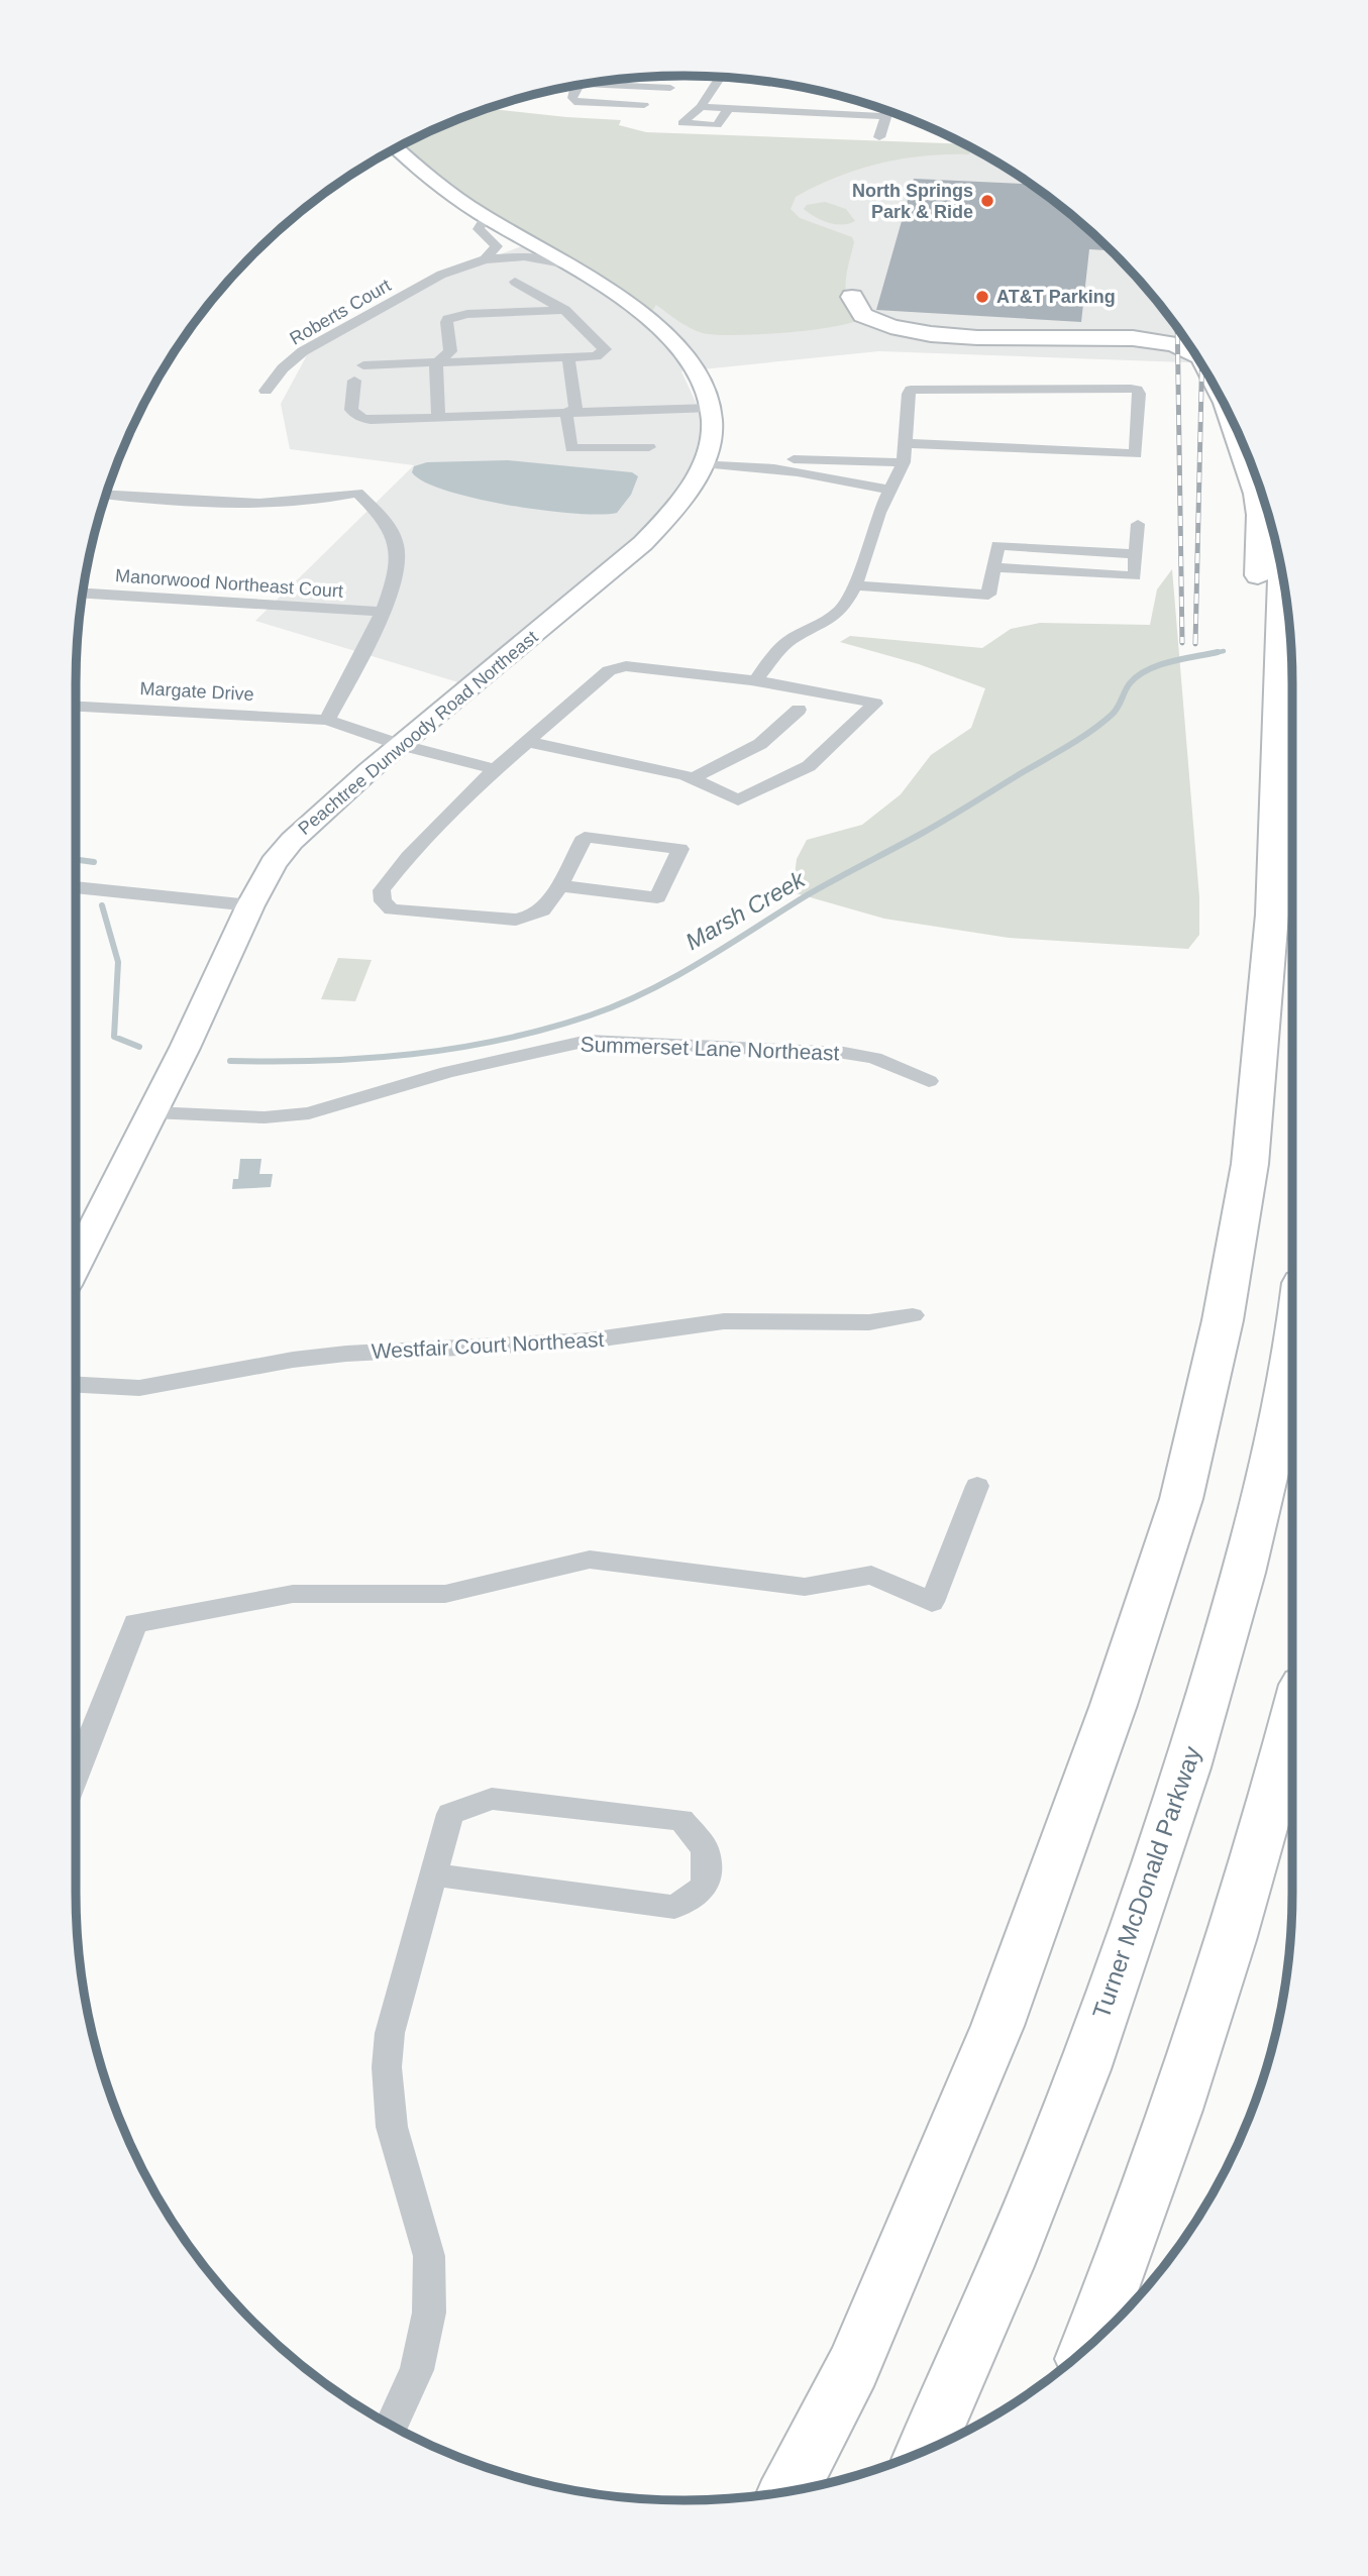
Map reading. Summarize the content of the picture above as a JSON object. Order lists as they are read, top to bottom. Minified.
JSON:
{"streets":{"highway":["Turner McDonald Parkway"],"street":["Roberts Court","Manorwood Northeast Court","Margate Drive","Peachtree Dunwoody Road Northeast","Summerset Lane Northeast","Westfair Court Northeast"]},"crossings":[["Roberts Court","Peachtree Dunwoody Road Northeast"],["Peachtree Dunwoody Road Northeast","Summerset Lane Northeast"]],"water":["Marsh Creek"],"places":["North Springs Park & Ride","AT&T Parking"]}
